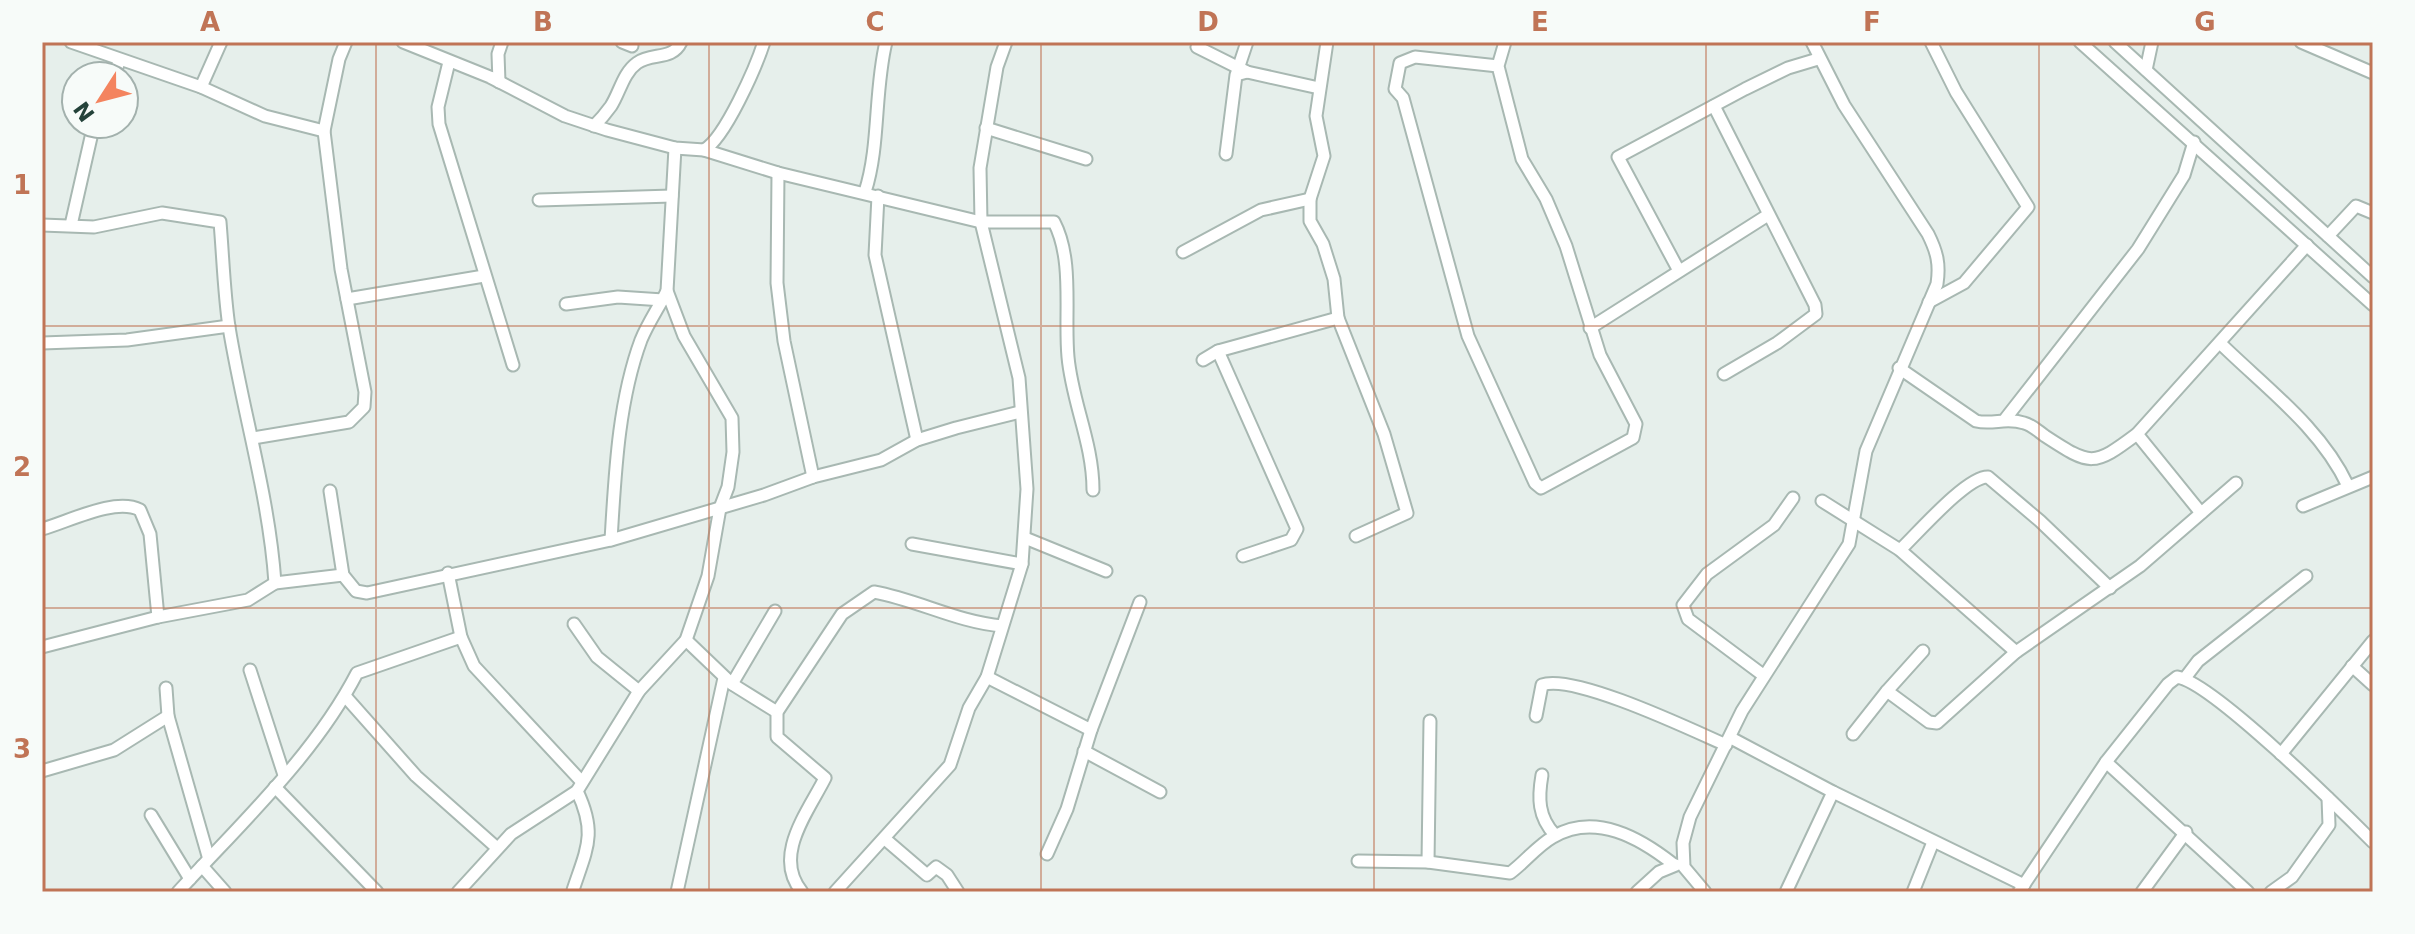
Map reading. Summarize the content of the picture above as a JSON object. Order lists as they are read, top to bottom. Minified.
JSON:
{"north":"bottom left","grid":{"columns":["A","B","C","D","E","F","G"],"rows":["1","2","3"]}}
